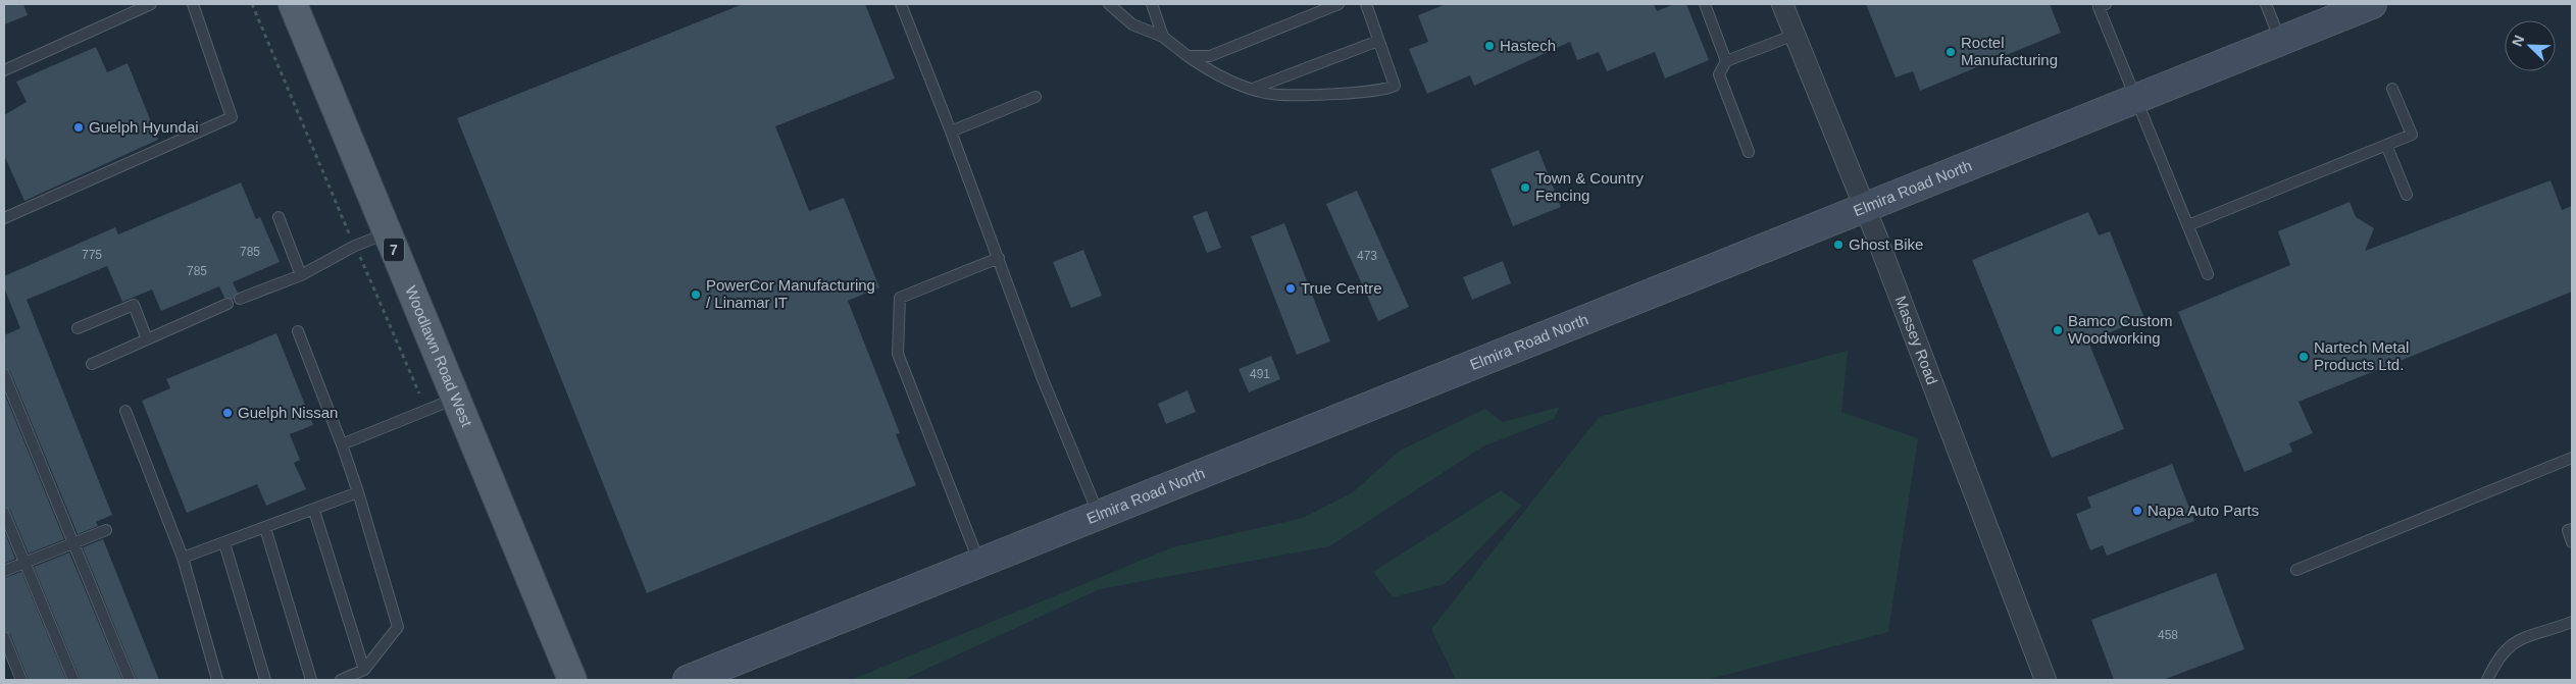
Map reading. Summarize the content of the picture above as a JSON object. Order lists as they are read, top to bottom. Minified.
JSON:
{"streets":{"main road":["Elmira Road North","7","Woodlawn Road West"],"street":["Massey Road"]},"crossings":[["Elmira Road North","Massey Road"]],"places":["Hastech","Roctel Manufacturing","Guelph Hyundai","Town & Country Fencing","Ghost Bike","True Centre","PowerCor Manufacturing / Linamar IT","Bamco Custom Woodworking","Nartech Metal Products Ltd.","Guelph Nissan","Napa Auto Parts"],"house_numbers":["785","775","473","785","491","458"],"north":"top left"}
